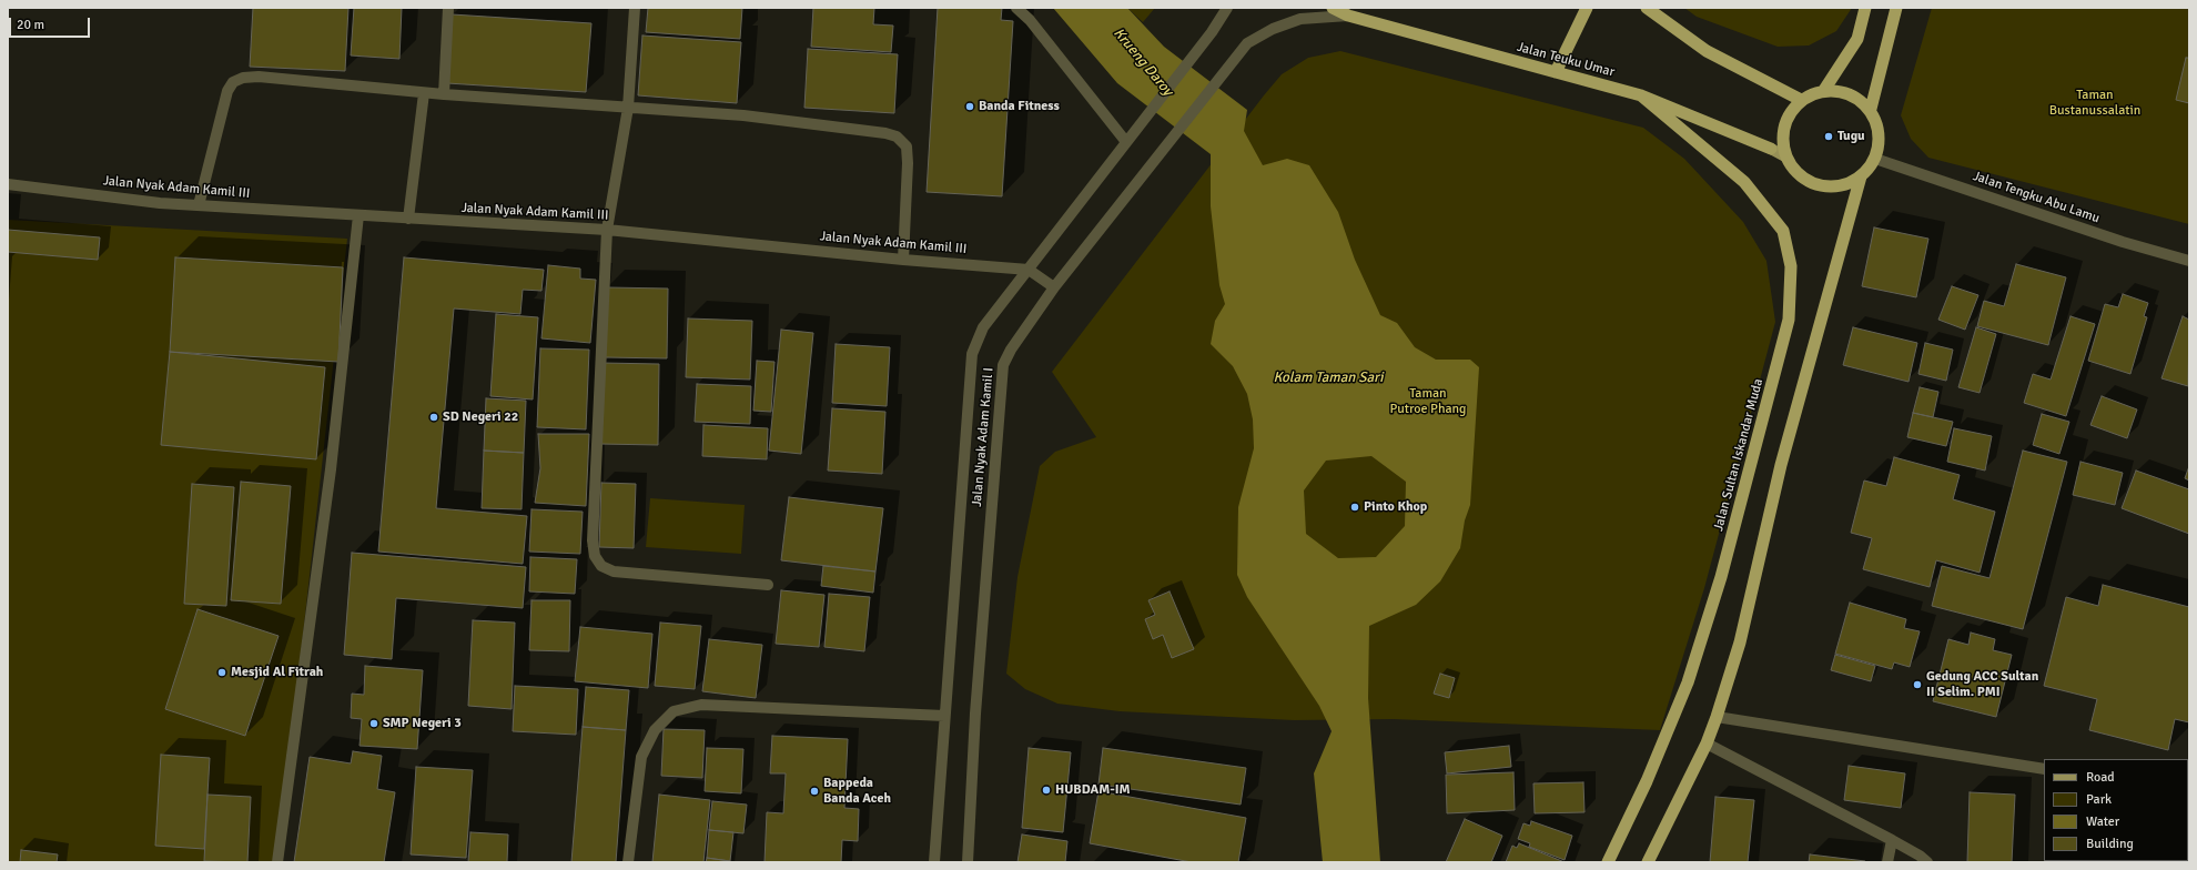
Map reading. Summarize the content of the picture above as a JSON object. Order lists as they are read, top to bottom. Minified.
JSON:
{"streets":{"highway":["Jalan Teuku Umar","Jalan Sultan Iskandar Muda"],"street":["Jalan Nyak Adam Kamil III","Jalan Tengku Abu Lamu","Jalan Nyak Adam Kamil I"]},"crossings":[["Jalan Teuku Umar","Jalan Tengku Abu Lamu"],["Jalan Teuku Umar","Jalan Nyak Adam Kamil I"],["Jalan Teuku Umar","Jalan Sultan Iskandar Muda"],["Jalan Nyak Adam Kamil III","Jalan Nyak Adam Kamil I"]],"water":["Krueng Daroy","Kolam Taman Sari"],"parks":["Taman Bustanussalatin","Taman Putroe Phang"],"places":["Banda Fitness","Tugu","SD Negeri 22","Pinto Khop","Mesjid Al Fitrah","Gedung ACC Sultan II Selim. PMI","SMP Negeri 3","HUBDAM-IM","Bappeda Banda Aceh"],"legend":["Road","Park","Water","Building"],"scale_bar":"20 m"}
